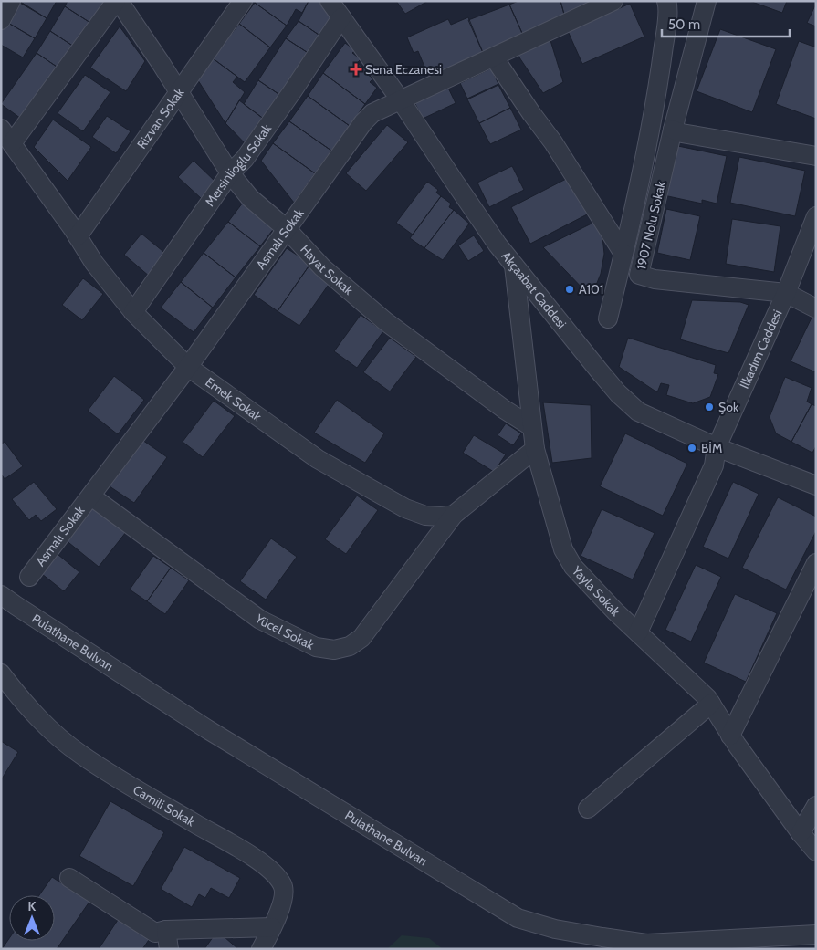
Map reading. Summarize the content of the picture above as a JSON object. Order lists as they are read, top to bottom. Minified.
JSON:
{"streets":{"street":["Rizvan Sokak","Mersinlioğlu Sokak","1907 Nolu Sokak","Asmalı Sokak","Hayat Sokak","Akçaabat Caddesi","İlkadım Caddesi","Emek Sokak","Yayla Sokak","Yücel Sokak","Pulathane Bulvarı","Camili Sokak"]},"crossings":[["Rizvan Sokak","Hayat Sokak"],["Rizvan Sokak","Emek Sokak"],["Mersinlioğlu Sokak","Hayat Sokak"],["Mersinlioğlu Sokak","Akçaabat Caddesi"],["Mersinlioğlu Sokak","Emek Sokak"],["1907 Nolu Sokak","İlkadım Caddesi"],["Asmalı Sokak","Hayat Sokak"],["Asmalı Sokak","Akçaabat Caddesi"],["Asmalı Sokak","Emek Sokak"],["Asmalı Sokak","Yücel Sokak"],["Hayat Sokak","Yayla Sokak"],["Akçaabat Caddesi","İlkadım Caddesi"],["Akçaabat Caddesi","Yayla Sokak"],["İlkadım Caddesi","Yayla Sokak"],["Emek Sokak","Yücel Sokak"]],"places":{"health":["Sena Eczanesi"],"other":["A101","Şok","BİM"]},"scale_bar":"50 m","north":"top"}
